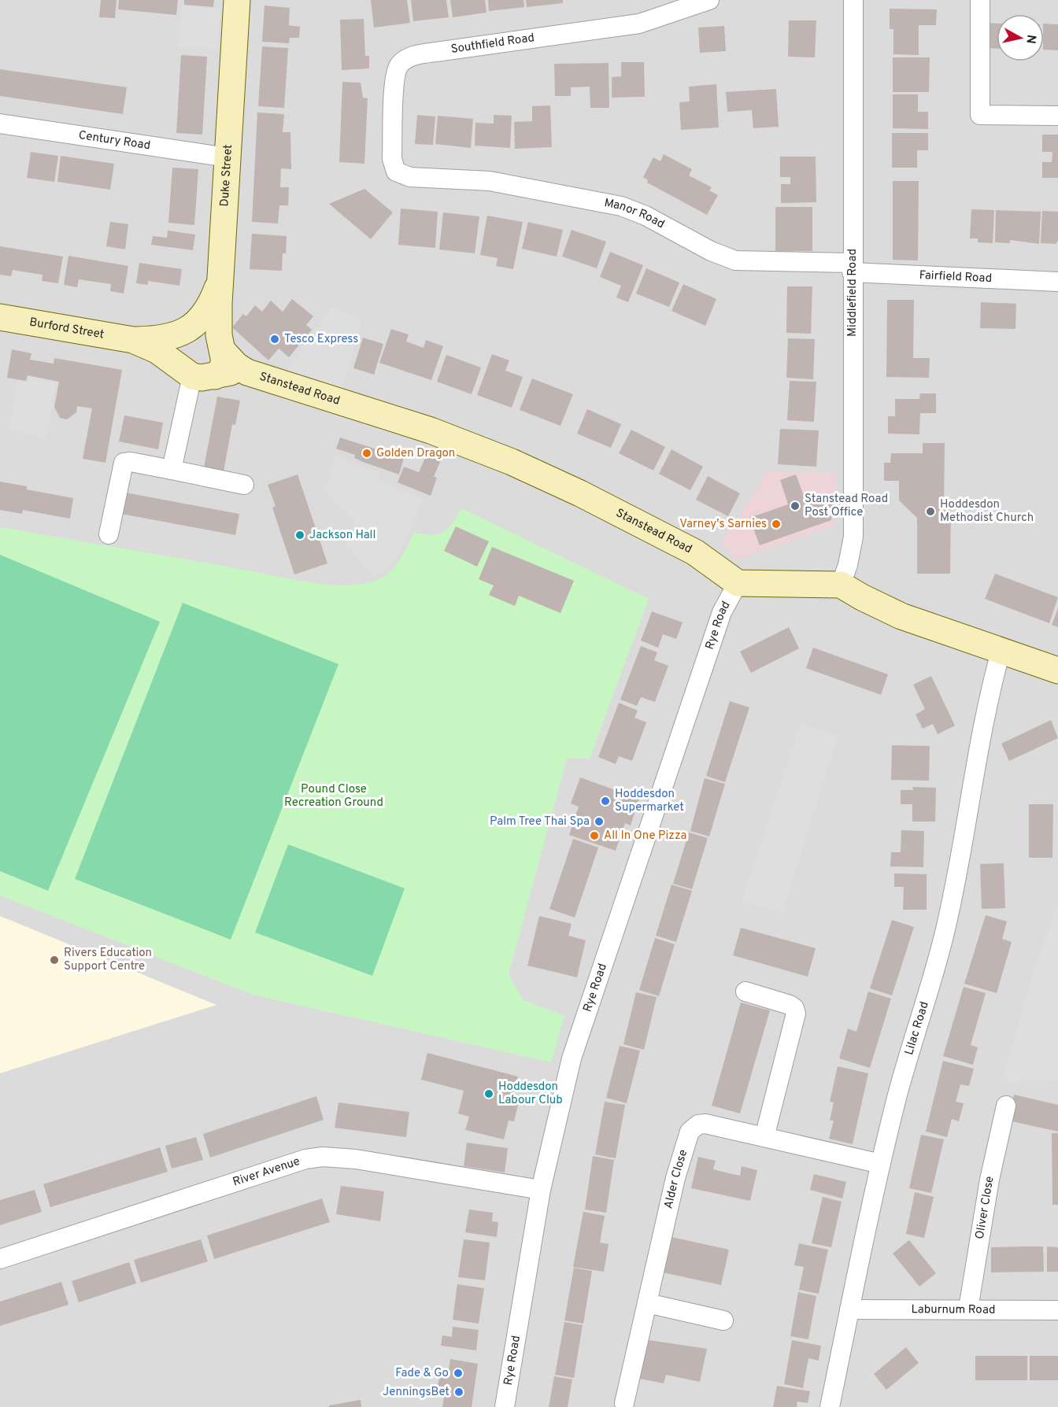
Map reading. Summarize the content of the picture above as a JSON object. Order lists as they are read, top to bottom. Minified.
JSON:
{"streets":{"street":["Southfield Road","Century Road","Duke Street","Manor Road","Fairfield Road","Middlefield Road","Burford Street","Stanstead Road","Rye Road","Lilac Road","River Avenue","Alder Close","Oliver Close","Laburnum Road"]},"crossings":[["Southfield Road","Manor Road"],["Century Road","Duke Street"],["Duke Street","Burford Street"],["Manor Road","Fairfield Road"],["Manor Road","Middlefield Road"],["Fairfield Road","Middlefield Road"],["Stanstead Road","Rye Road"],["Rye Road","River Avenue"],["Lilac Road","Alder Close"],["Lilac Road","Laburnum Road"],["Oliver Close","Laburnum Road"]],"parks":["Pound Close Recreation Ground"],"places":["Tesco Express","Golden Dragon","Stanstead Road Post Office","Hoddesdon Methodist Church","Varney's Sarnies","Jackson Hall","Hoddesdon Supermarket","Palm Tree Thai Spa","All In One Pizza","Rivers Education Support Centre","Hoddesdon Labour Club","Fade & Go","JenningsBet"],"north":"right"}
